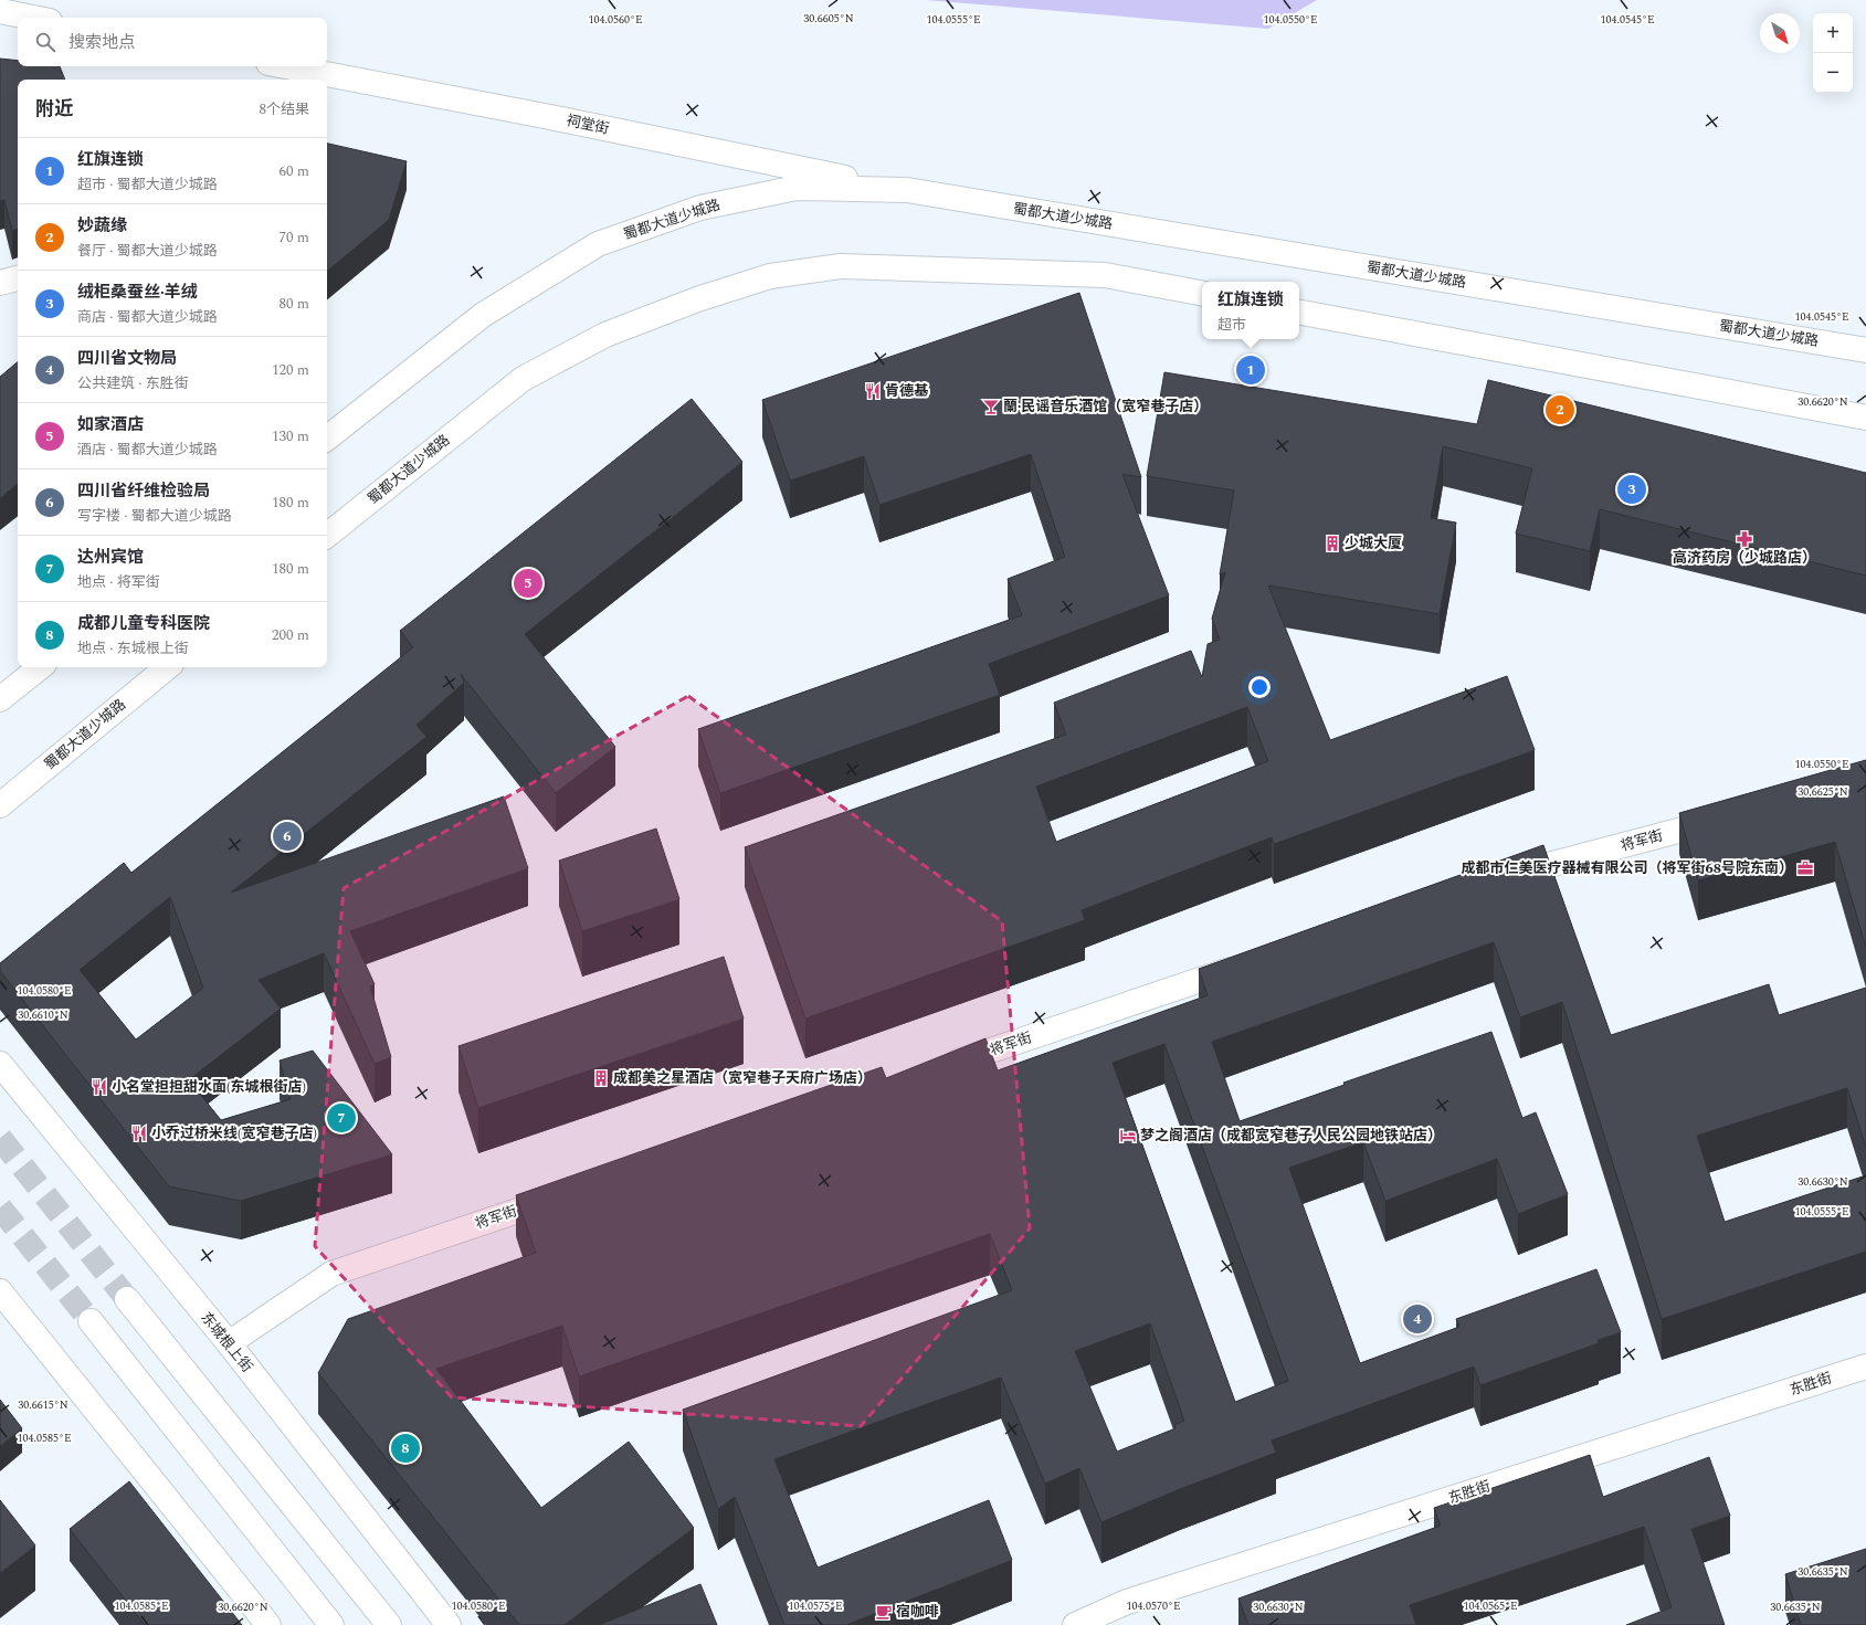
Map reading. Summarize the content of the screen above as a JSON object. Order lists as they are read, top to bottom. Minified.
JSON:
{"streets":{"main road":["祠堂街","蜀都大道少城路","将军街","东城根上街","东胜街"]},"crossings":[["祠堂街","蜀都大道少城路"],["将军街","东城根上街"]],"places":{"restaurant":["肯德基","小名堂担担甜水面(东城根街店)","小乔过桥米线(宽窄巷子店)"],"bar":["蘭·民谣音乐酒馆（宽窄巷子店）"],"pharmacy":["高济药房（少城路店）"],"building":["少城大厦","成都美之星酒店（宽窄巷子天府广场店）"],"office":["成都市仁美医疗器械有限公司（将军街68号院东南）"],"hotel":["梦之阁酒店（成都宽窄巷子人民公园地铁站店）"],"cafe":["宿咖啡"]},"north":"bottom right","page":{"map_buttons":["+","−"],"search":"搜索地点","heading":["附近","8个结果"],"list":[{"mark":"1","name":"红旗连锁","note":"超市 · 蜀都大道少城路","value":"60 m"},{"mark":"2","name":"妙蔬缘","note":"餐厅 · 蜀都大道少城路","value":"70 m"},{"mark":"3","name":"绒柜桑蚕丝·羊绒","note":"商店 · 蜀都大道少城路","value":"80 m"},{"mark":"4","name":"四川省文物局","note":"公共建筑 · 东胜街","value":"120 m"},{"mark":"5","name":"如家酒店","note":"酒店 · 蜀都大道少城路","value":"130 m"},{"mark":"6","name":"四川省纤维检验局","note":"写字楼 · 蜀都大道少城路","value":"180 m"},{"mark":"7","name":"达州宾馆","note":"地点 · 将军街","value":"180 m"},{"mark":"8","name":"成都儿童专科医院","note":"地点 · 东城根上街","value":"200 m"}],"popup":["红旗连锁","超市"],"pins":["1","2","3","5","6","7","4","8"]},"coordinates":["30.6605°N","104.0560°E","104.0555°E","104.0550°E","104.0545°E","30.6620°N","30.6625°N","104.0580°E","30.6610°N","30.6630°N","30.6615°N","104.0585°E","30.6635°N","104.0575°E","104.0570°E","104.0565°E"]}
